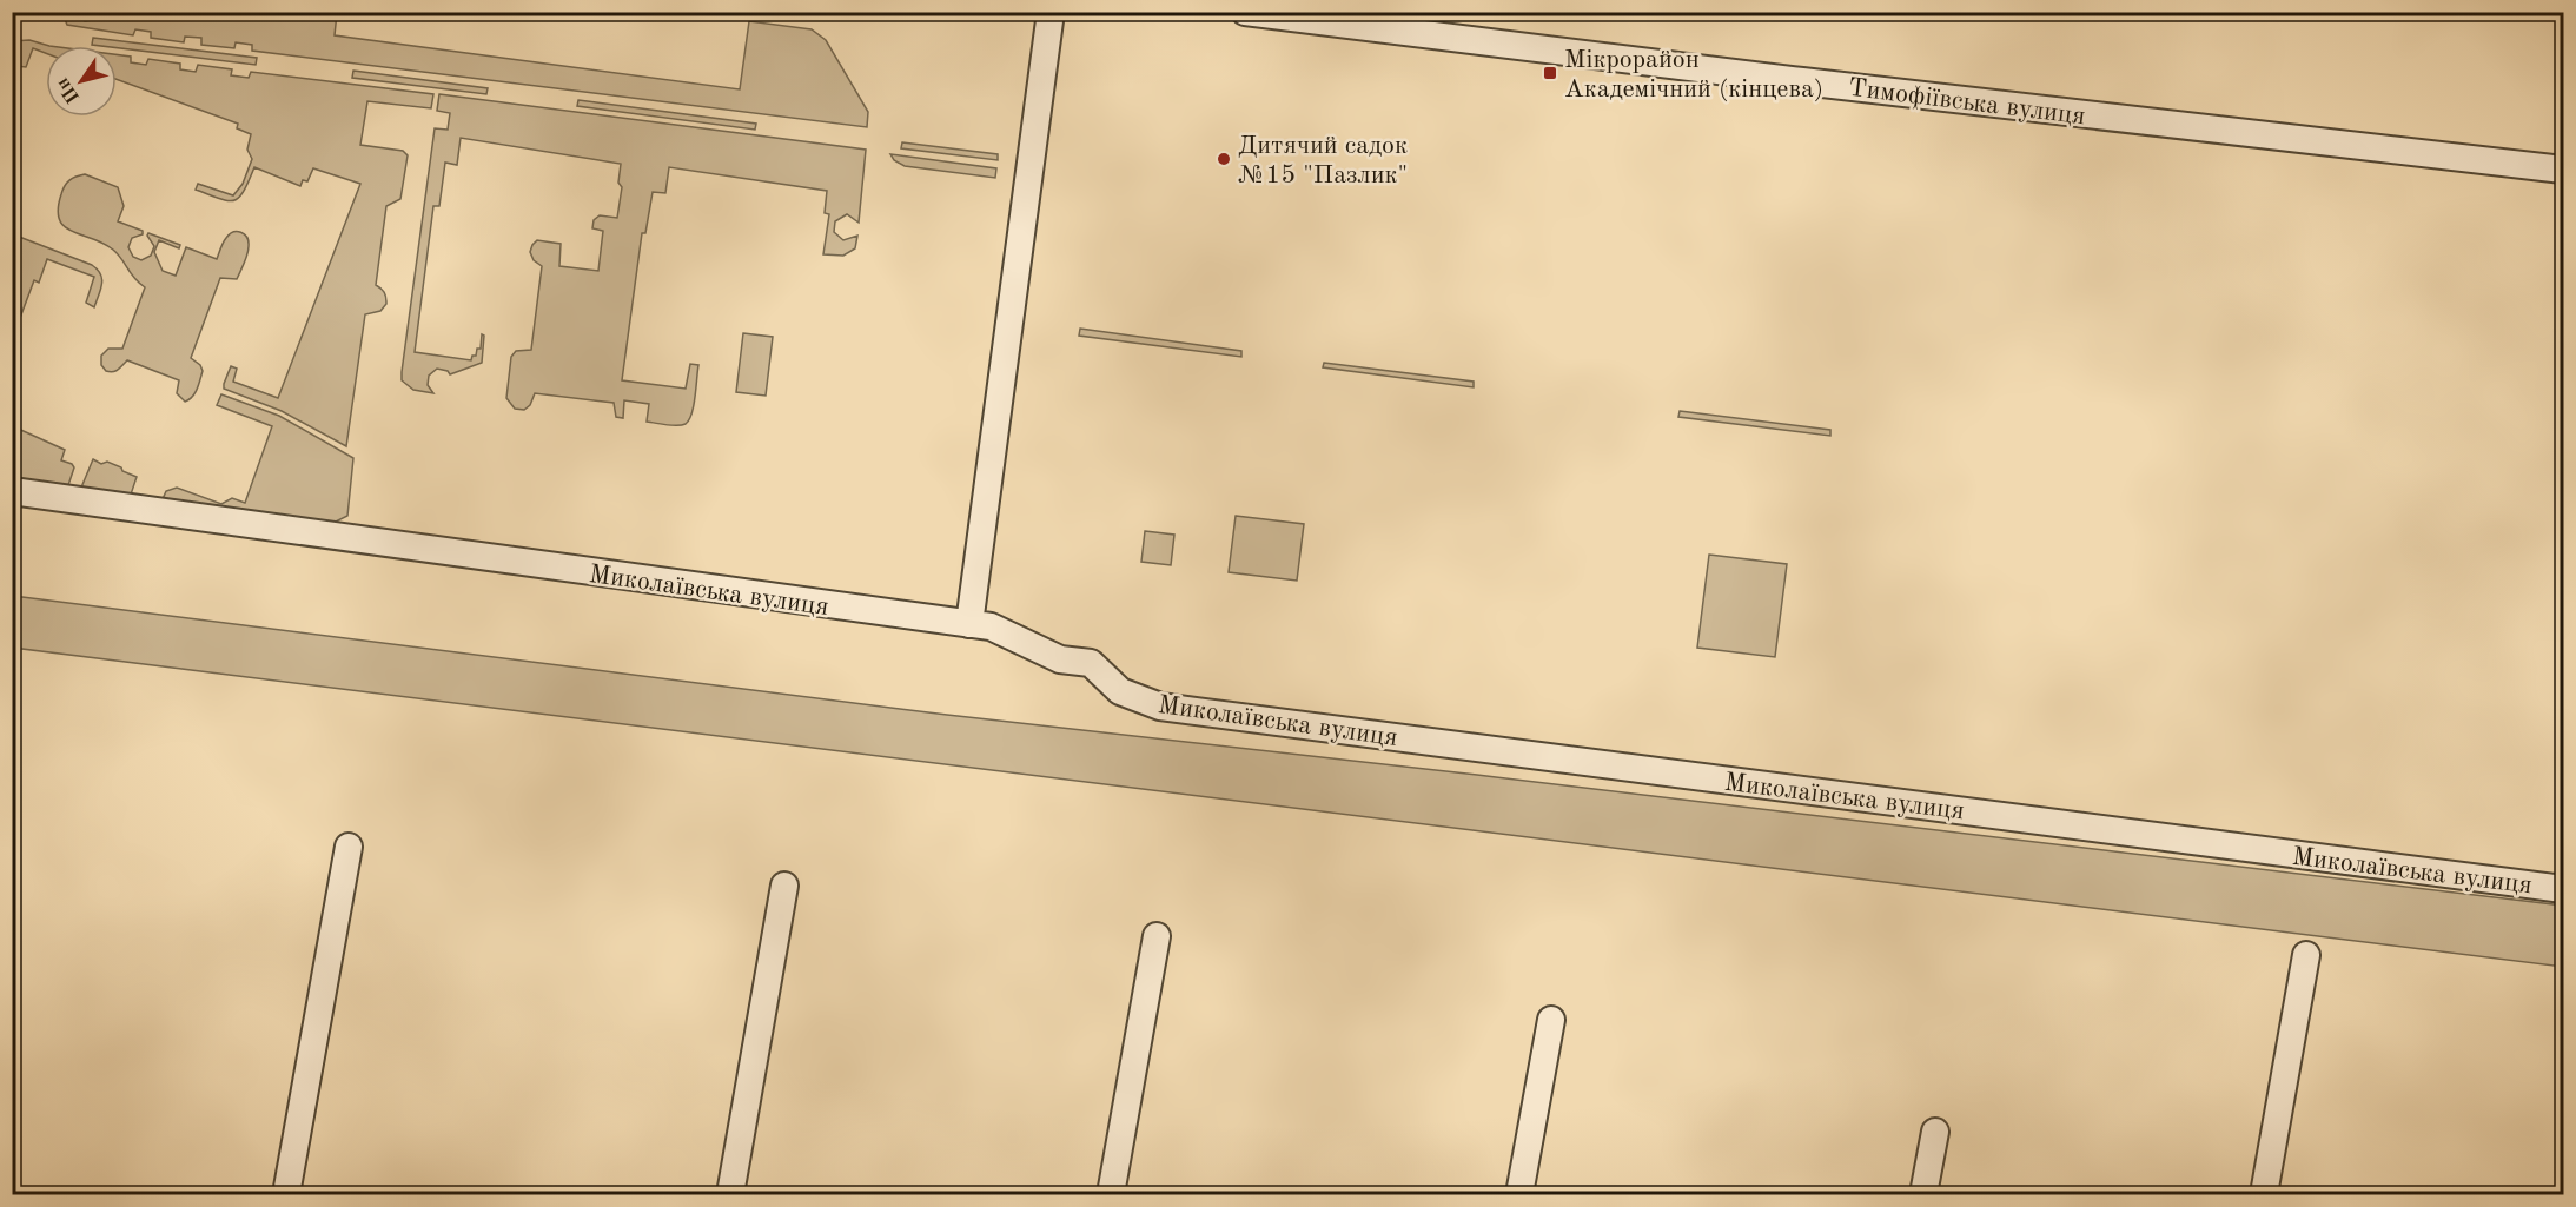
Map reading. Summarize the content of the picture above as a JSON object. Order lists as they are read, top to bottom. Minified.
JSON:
{"streets":{"street":["Тимофіївська вулиця","Миколаївська вулиця"]},"places":{"transit":["Мікрорайон Академічний (кінцева)"],"other":["Дитячий садок №15 \"Пазлик\""]},"north":"bottom left"}
